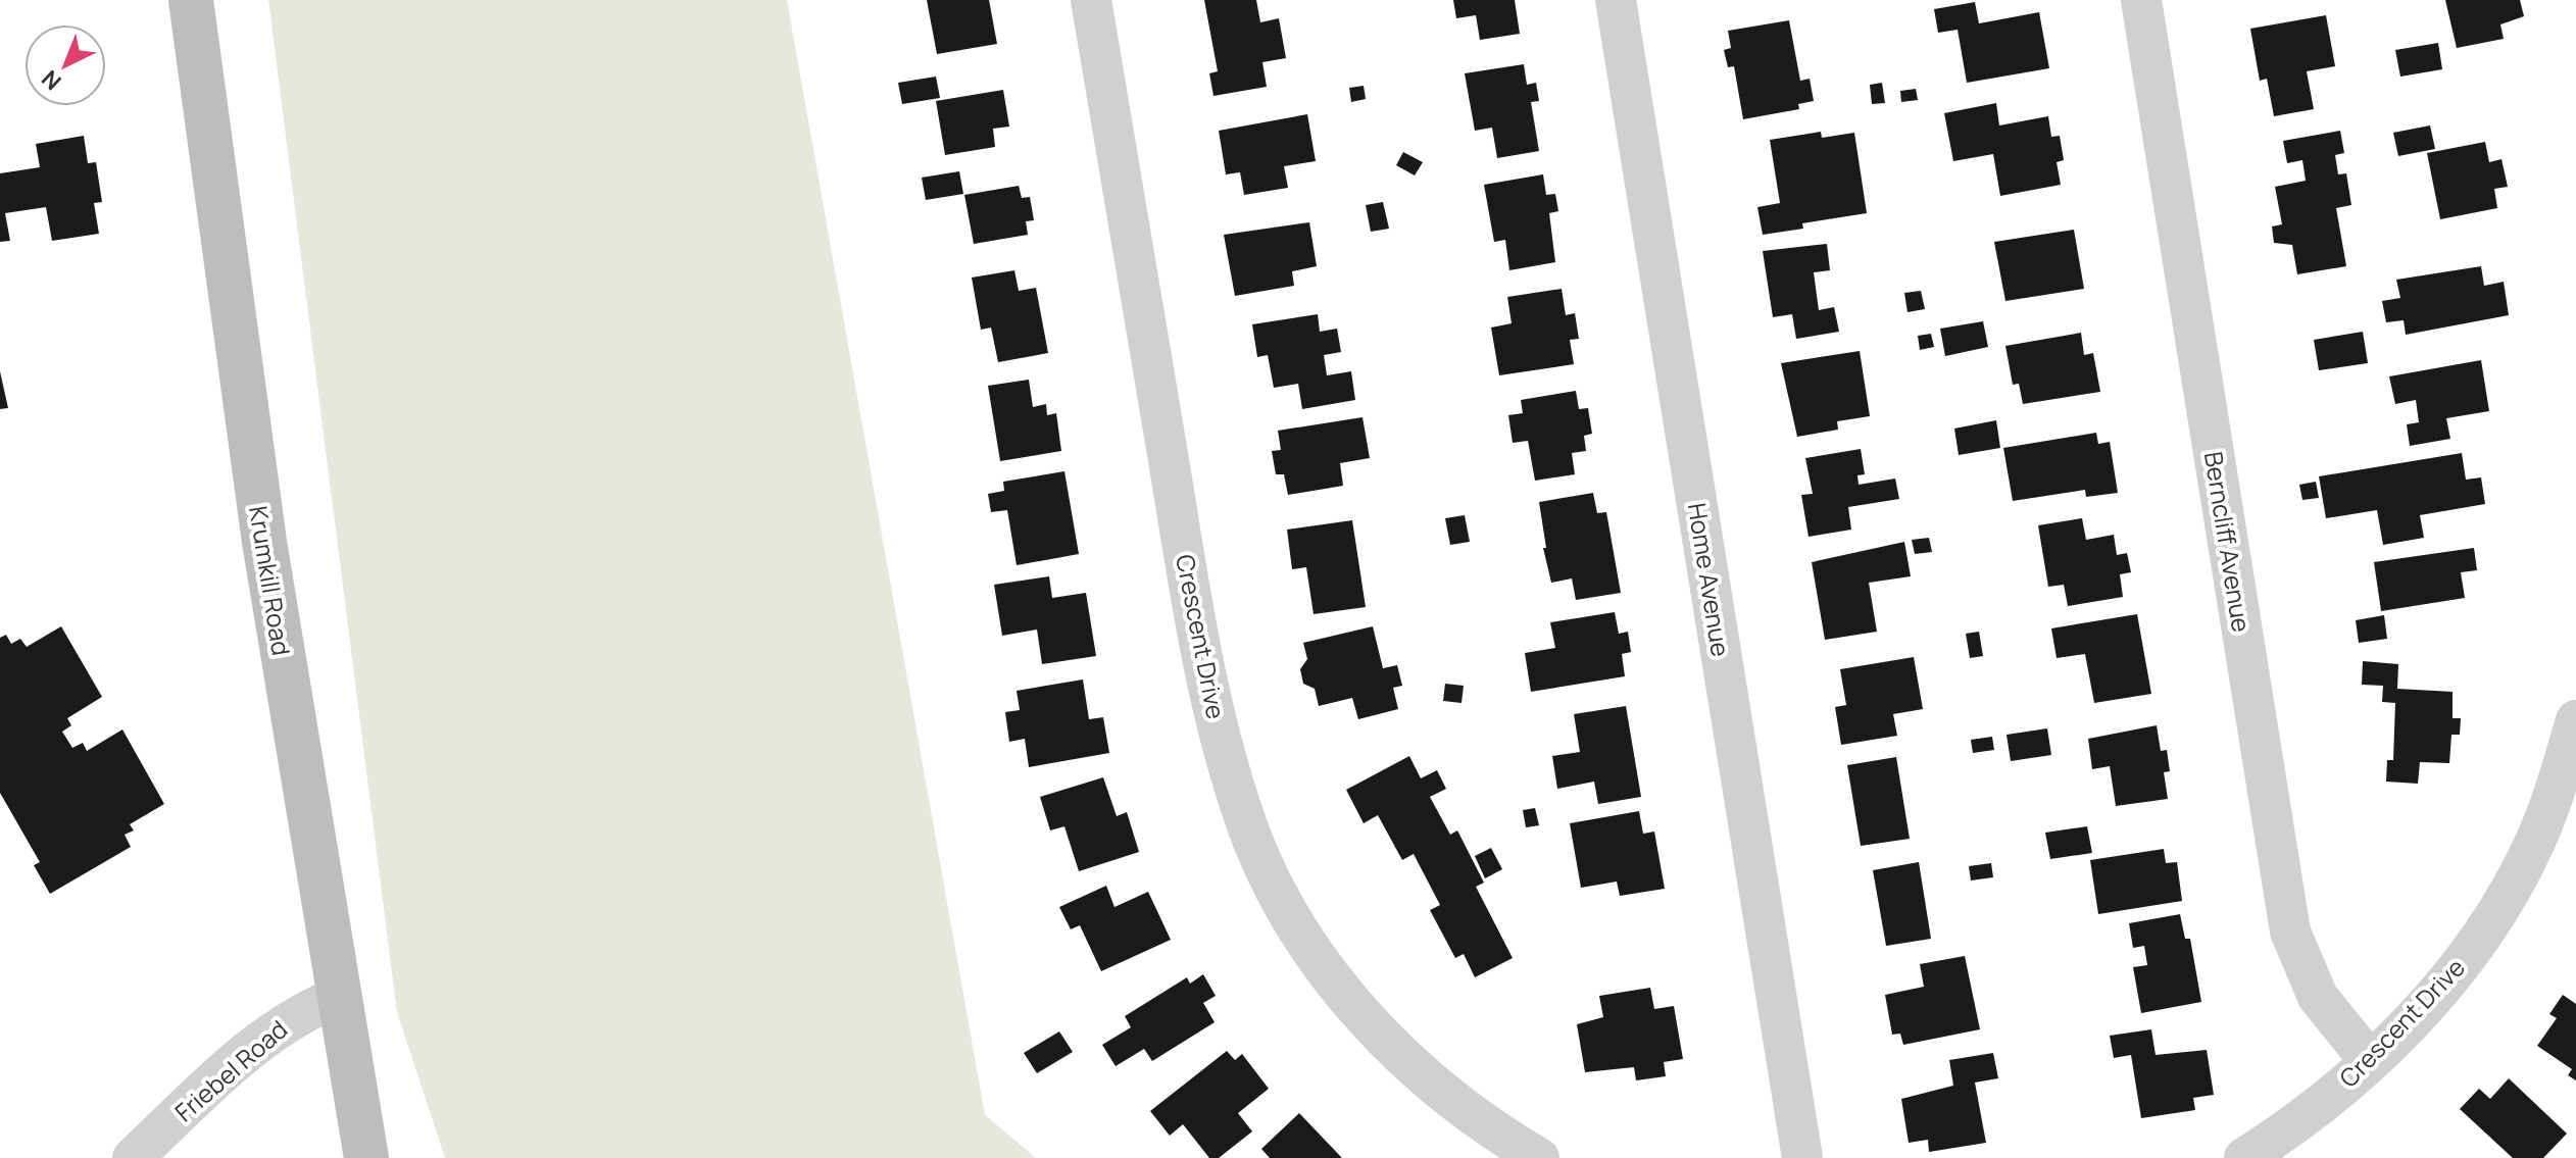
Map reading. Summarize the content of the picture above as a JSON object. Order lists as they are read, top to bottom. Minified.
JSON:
{"streets":{"street":["Berncliff Avenue","Home Avenue","Krumkill Road","Crescent Drive","Friebel Road"]},"crossings":[["Berncliff Avenue","Crescent Drive"],["Krumkill Road","Friebel Road"]],"north":"bottom left"}
